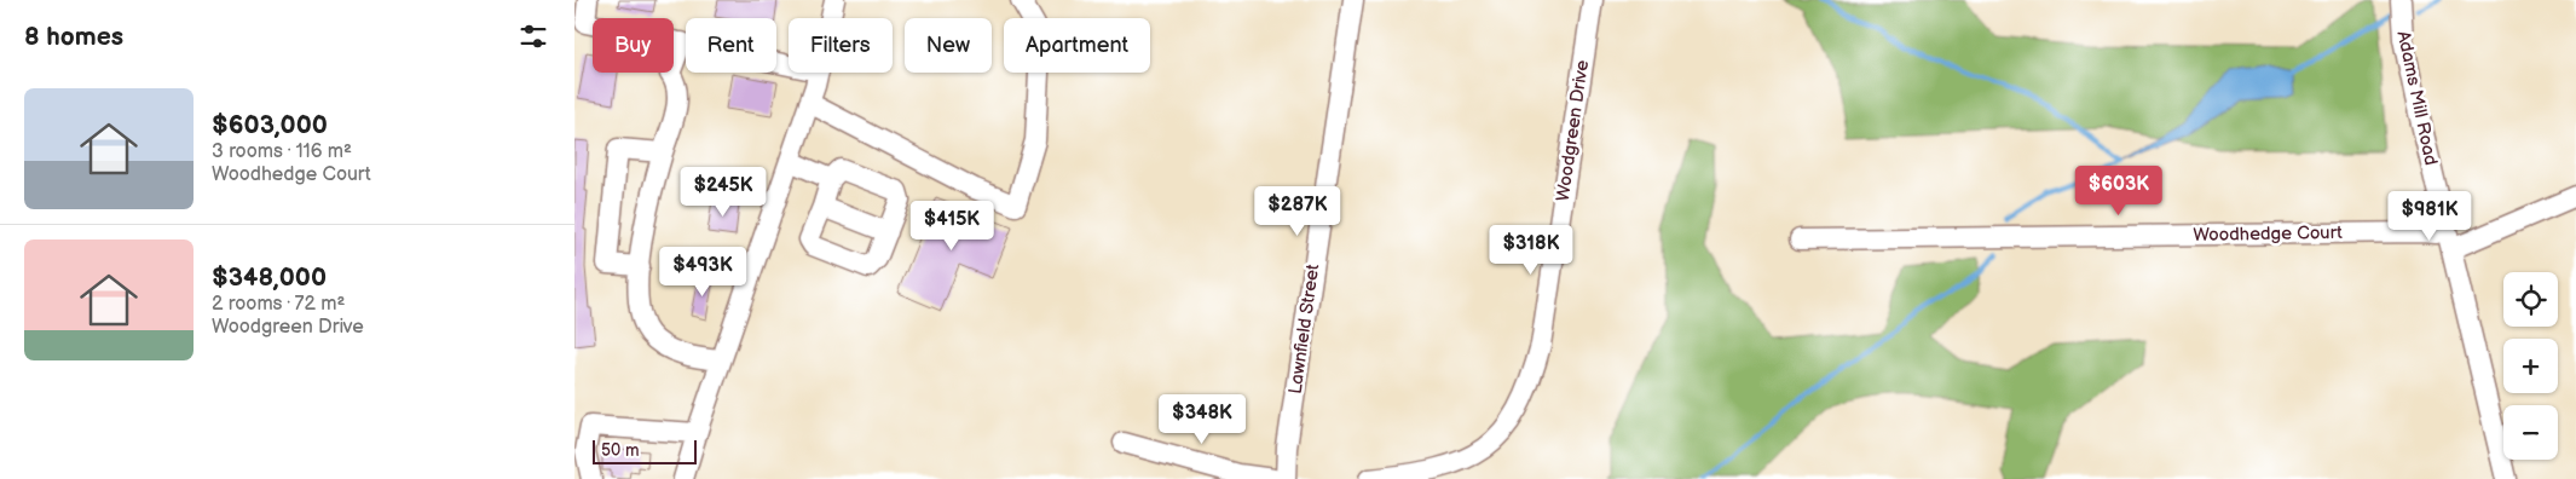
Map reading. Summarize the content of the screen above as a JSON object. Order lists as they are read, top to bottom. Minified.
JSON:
{"streets":{"street":["Adams Mill Road","Woodgreen Drive","Woodhedge Court","Lawnfield Street"]},"crossings":[["Adams Mill Road","Woodhedge Court"]],"scale_bar":"50 m","page":{"heading":"8 homes","chip":["Buy","Rent","Filters","New","Apartment"],"list":[{"name":"$603,000","note":"3 rooms · 116 m² · Woodhedge Court"},{"name":"$348,000","note":"2 rooms · 72 m² · Woodgreen Drive"}],"price":["$603K","$245K","$287K","$981K","$415K","$318K","$493K","$348K"],"map_buttons":["+","−"],"scale":"50 m"}}
